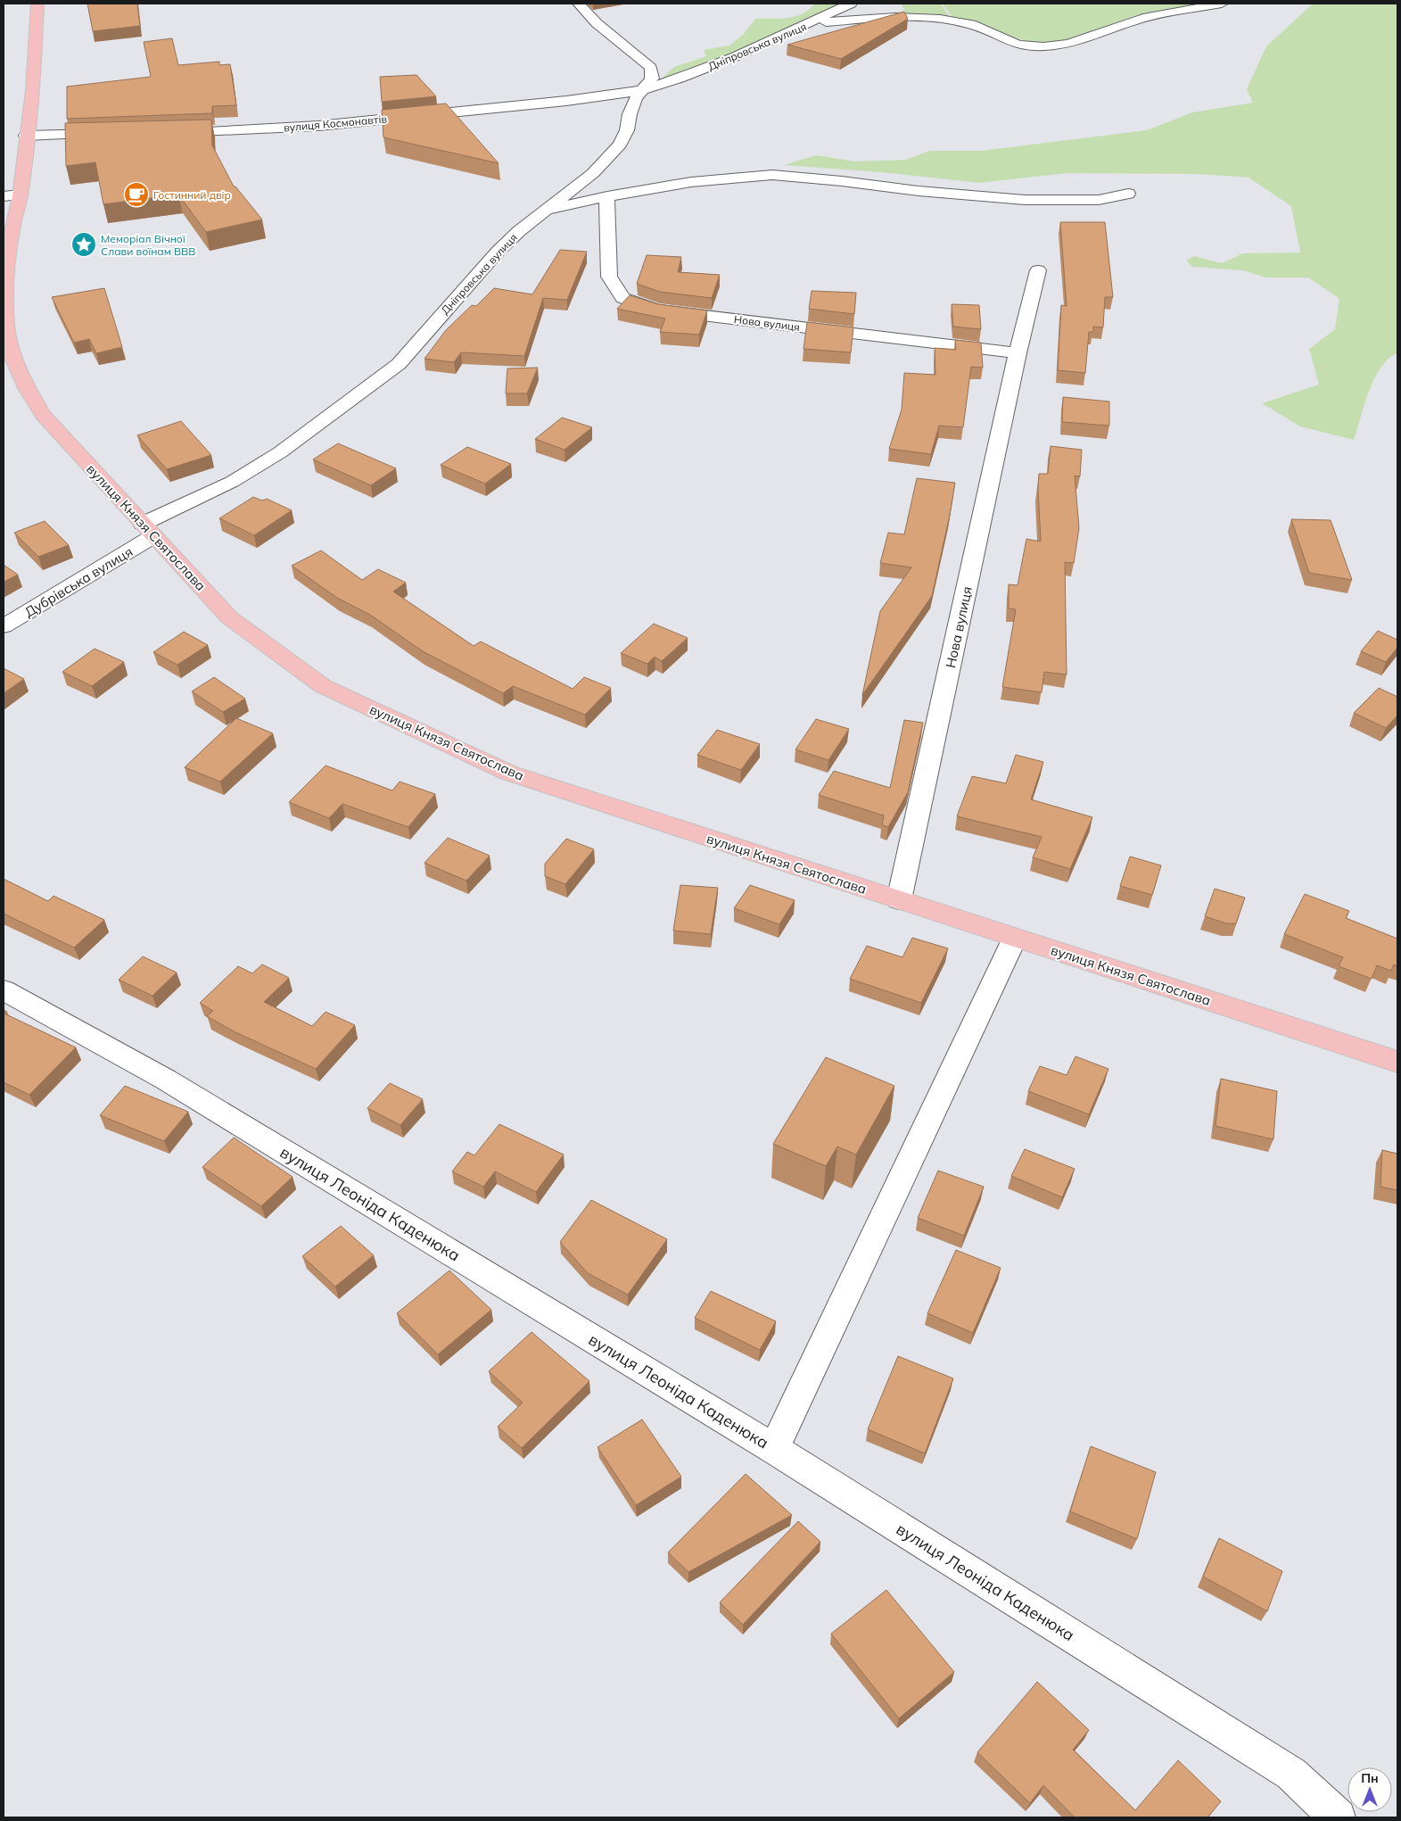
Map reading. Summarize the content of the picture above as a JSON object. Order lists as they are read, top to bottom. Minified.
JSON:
{"streets":{"main road":["вулиця Князя Святослава"],"street":["Дніпровська вулиця","вулиця Космонавтів","Нова вулиця","Дубрівська вулиця","вулиця Леоніда Каденюка"]},"crossings":[["Дніпровська вулиця","вулиця Космонавтів"],["Дніпровська вулиця","вулиця Князя Святослава"],["Дніпровська вулиця","Дубрівська вулиця"],["Нова вулиця","вулиця Князя Святослава"],["вулиця Князя Святослава","Дубрівська вулиця"]],"places":{"cafe":["Гостинний двір"],"place":["Меморіал Вічної Слави воїнам ВВВ"]},"north":"top"}
